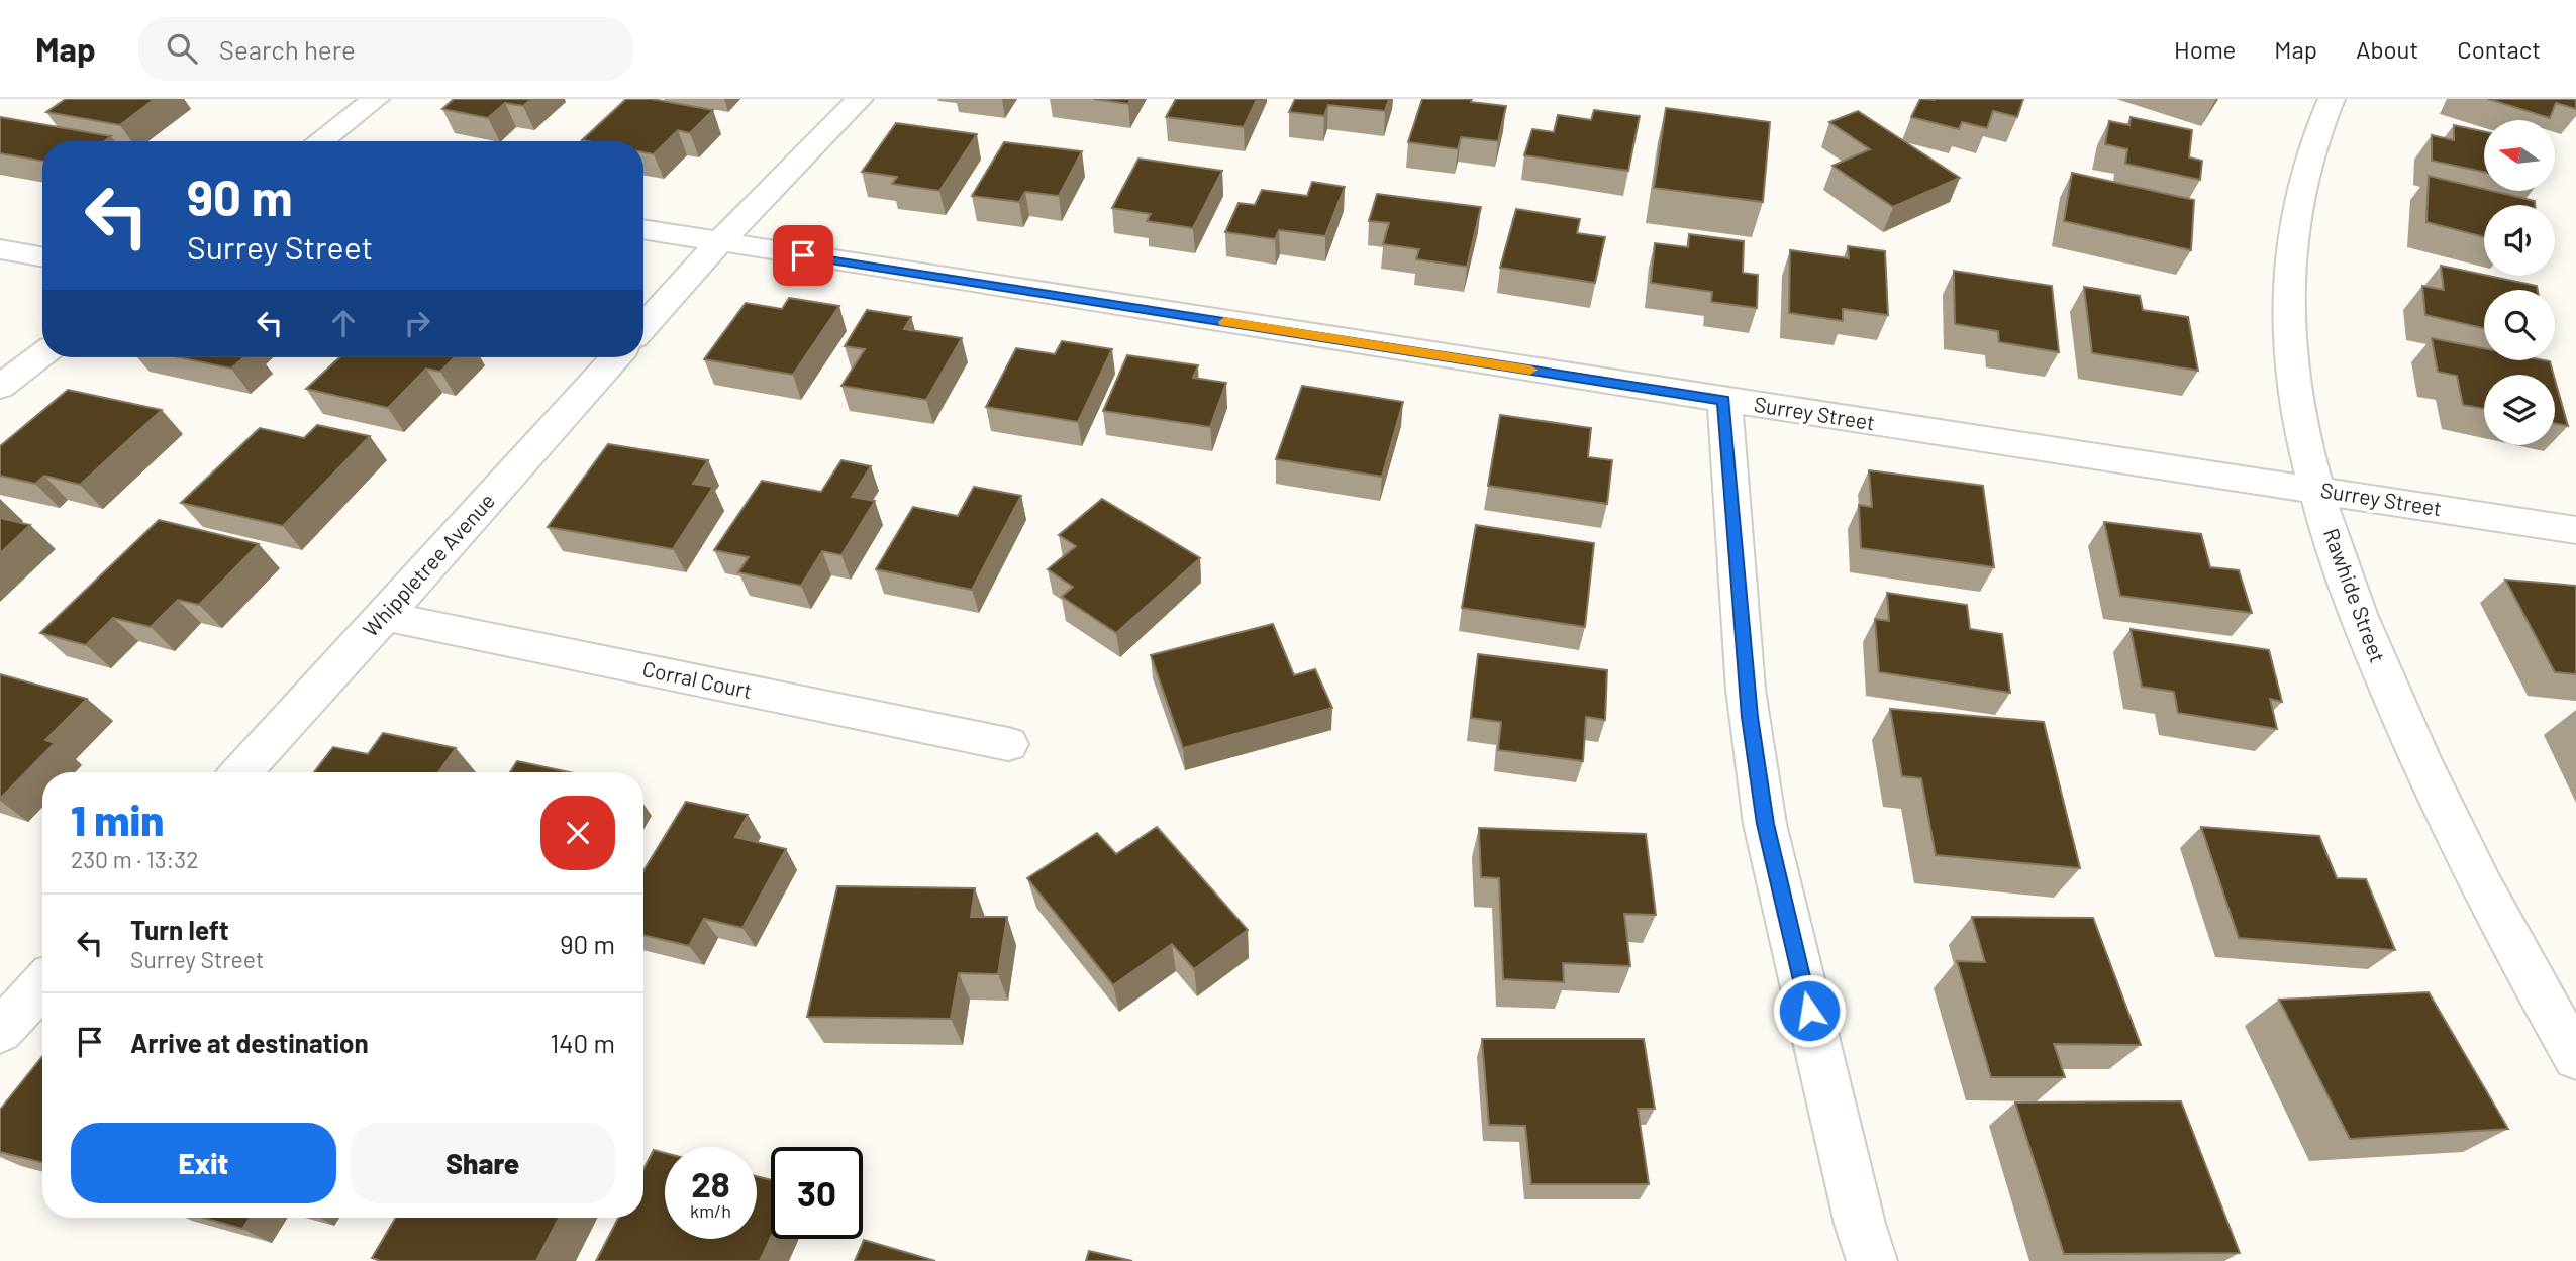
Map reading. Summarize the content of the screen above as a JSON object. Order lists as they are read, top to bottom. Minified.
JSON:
{"streets":{"street":["Surrey Street","Whippletree Avenue","Rawhide Street","Corral Court"]},"crossings":[["Surrey Street","Rawhide Street"],["Whippletree Avenue","Corral Court"]],"north":"left","page":{"header":"Map","search":"Search here","nav":["Home","Map","About","Contact"],"turn":["90 m","Surrey Street"],"heading":["1 min","230 m · 13:32"],"list":[{"name":"Turn left","note":"Surrey Street","value":"90 m"},{"name":"Arrive at destination","value":"140 m"}],"buttons":["Exit","Share"],"speed":"28 km/h","limit":"30"}}
